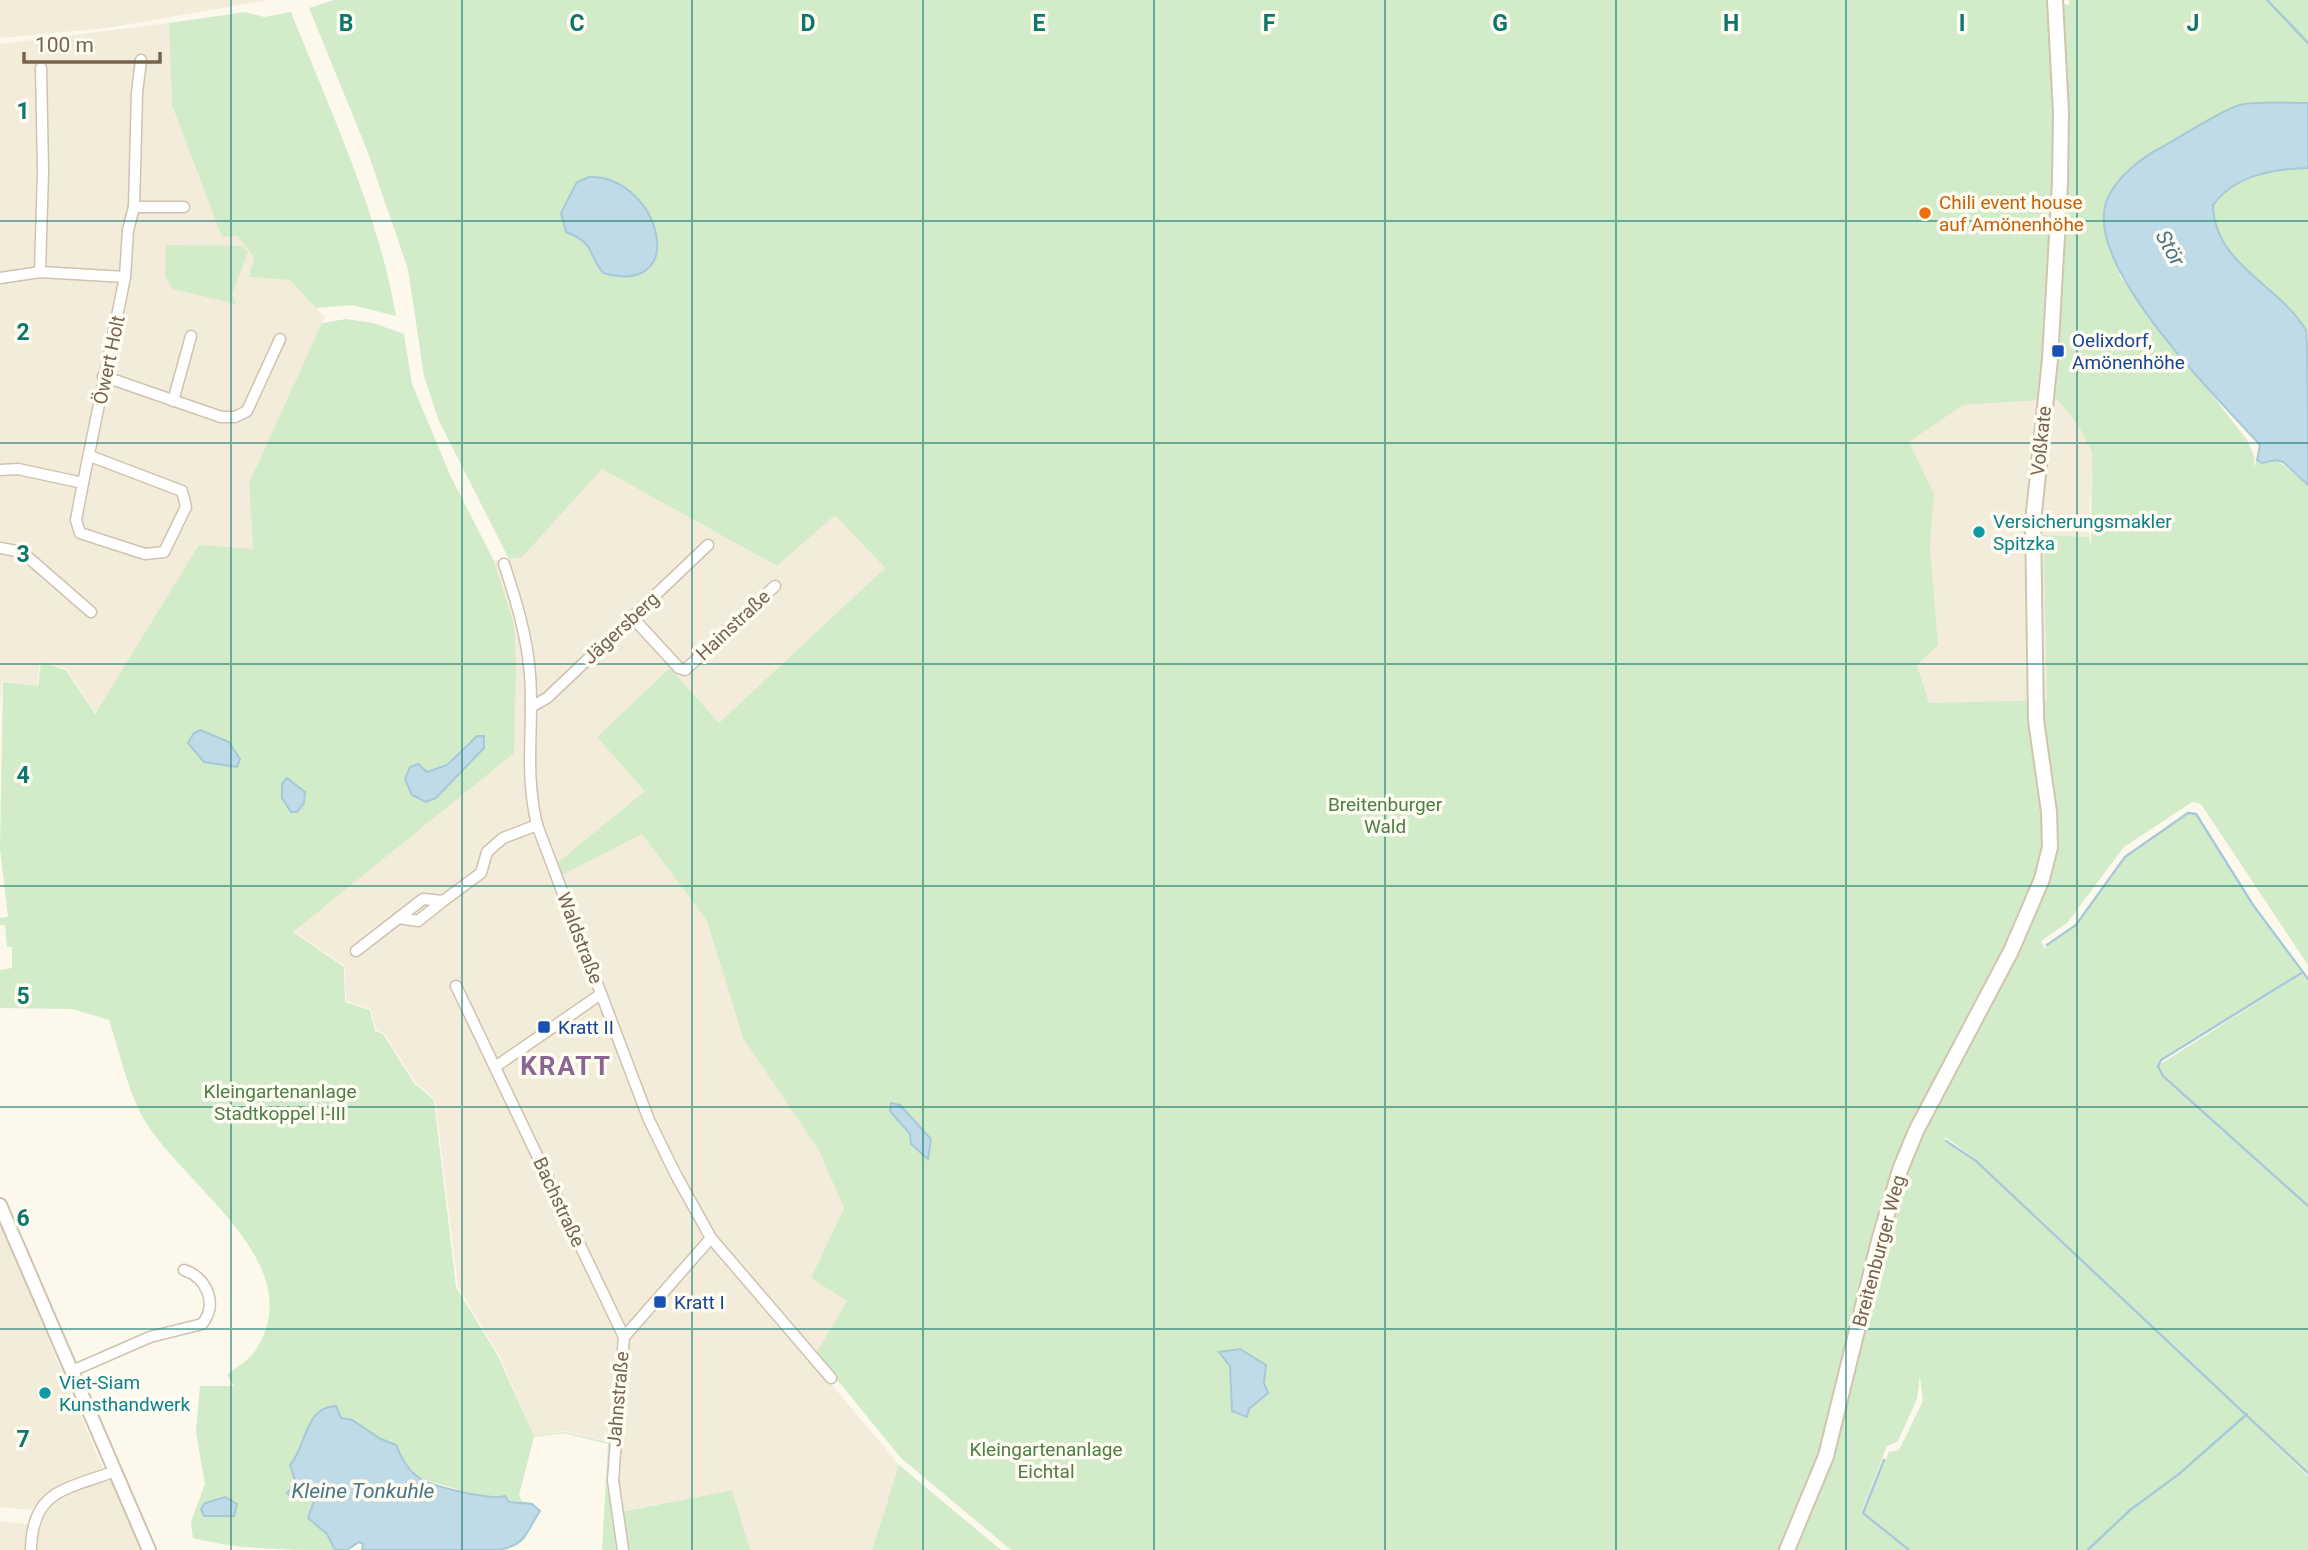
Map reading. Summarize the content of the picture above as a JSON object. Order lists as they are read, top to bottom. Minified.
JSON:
{"streets":{"main road":["Voßkate","Breitenburger Weg"],"street":["Öwert Holt","Hainstraße","Jägersberg","Waldstraße","Bachstraße","Jahnstraße"]},"crossings":[["Voßkate","Breitenburger Weg"],["Hainstraße","Jägersberg"],["Jägersberg","Waldstraße"],["Waldstraße","Jahnstraße"],["Bachstraße","Jahnstraße"]],"districts":["KRATT"],"water":["Stör","Kleine Tonkuhle"],"parks":["Breitenburger Wald","Kleingartenanlage Stadtkoppel I-III","Kleingartenanlage Eichtal"],"places":{"other":["Chili event house auf Amönenhöhe","Versicherungsmakler Spitzka","Viet-Siam Kunsthandwerk"],"transit":["Oelixdorf, Amönenhöhe","Kratt II","Kratt I"]},"scale_bar":"100 m","grid":{"columns":["B","C","D","E","F","G","H","I","J"],"rows":["1","2","3","4","5","6","7"]}}
